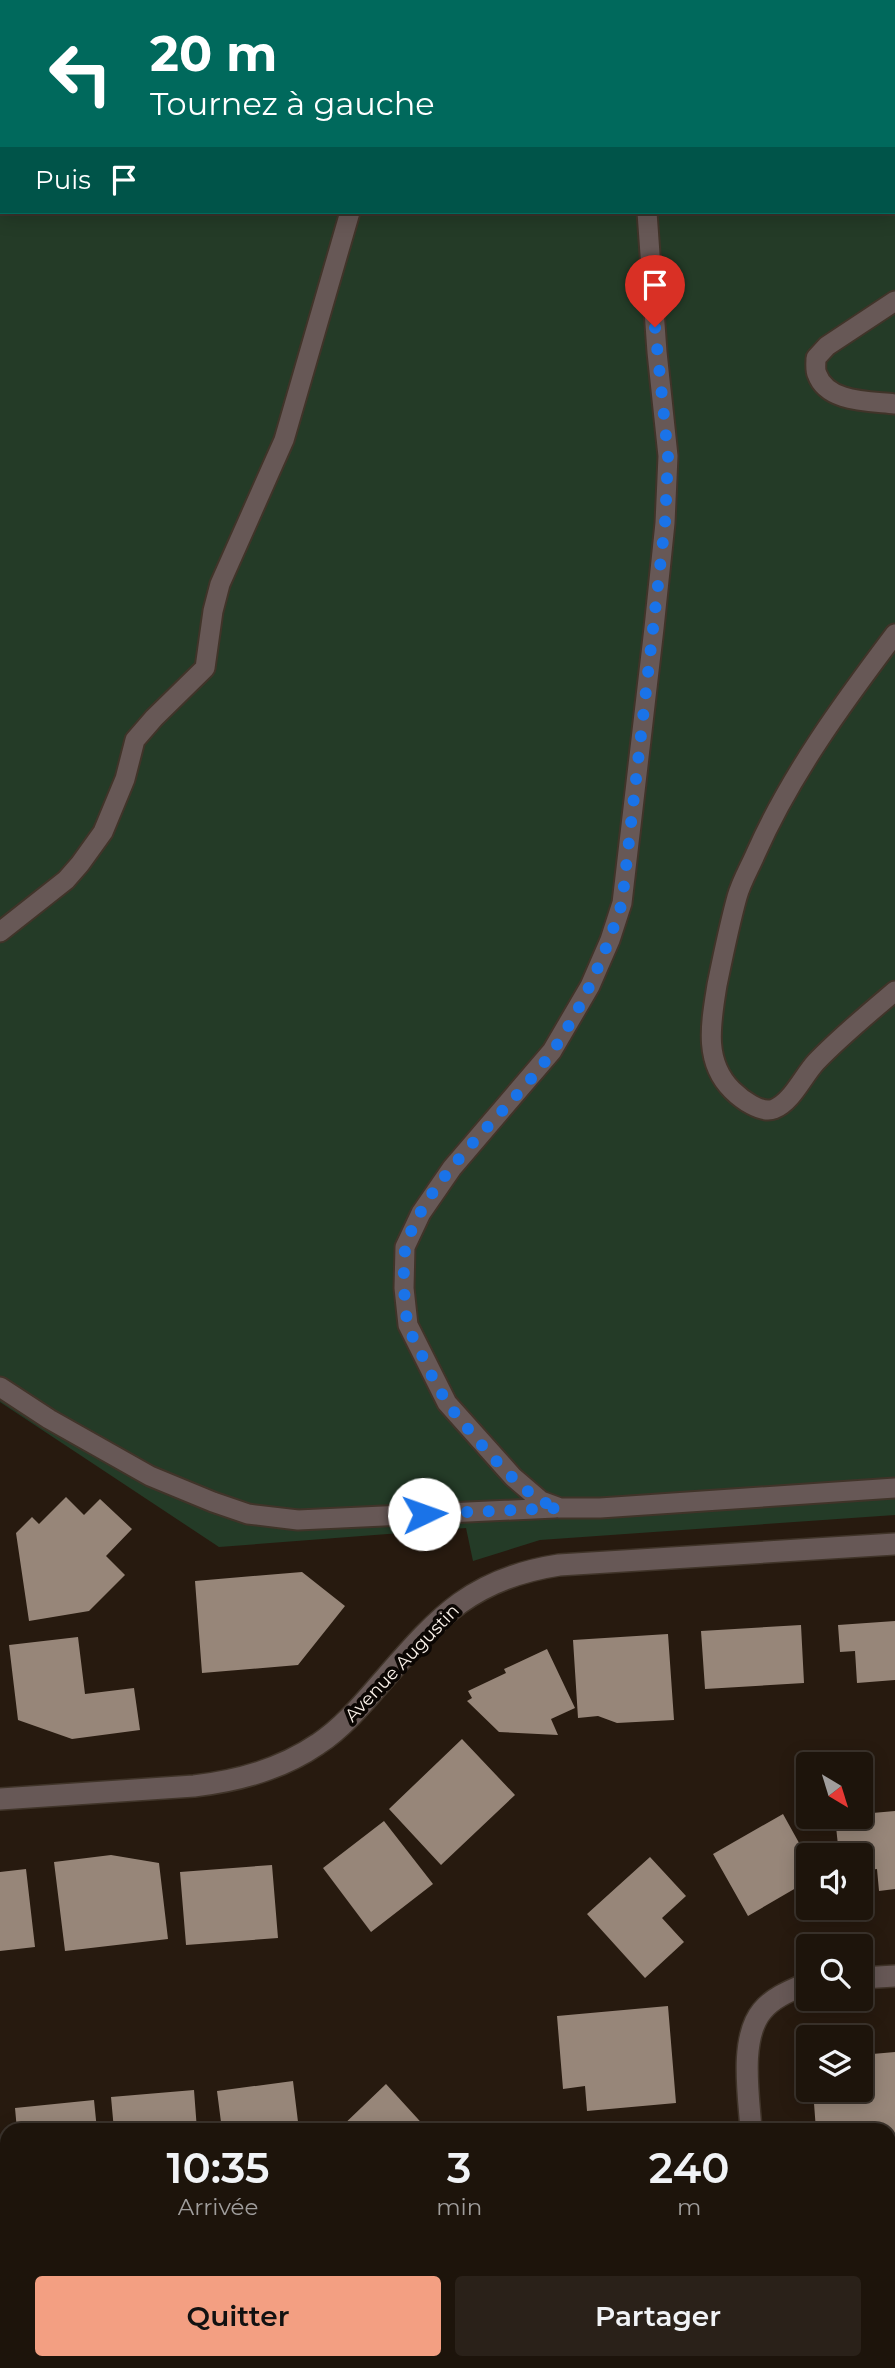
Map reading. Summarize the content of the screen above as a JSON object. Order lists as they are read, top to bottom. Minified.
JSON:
{"streets":{"street":["Avenue Augustin"]},"north":"bottom right","page":{"turn":["20 m","Tournez à gauche"],"then":"Puis","eta":["10:35","Arrivée","3","min","240","m"],"buttons":["Quitter","Partager"]}}
